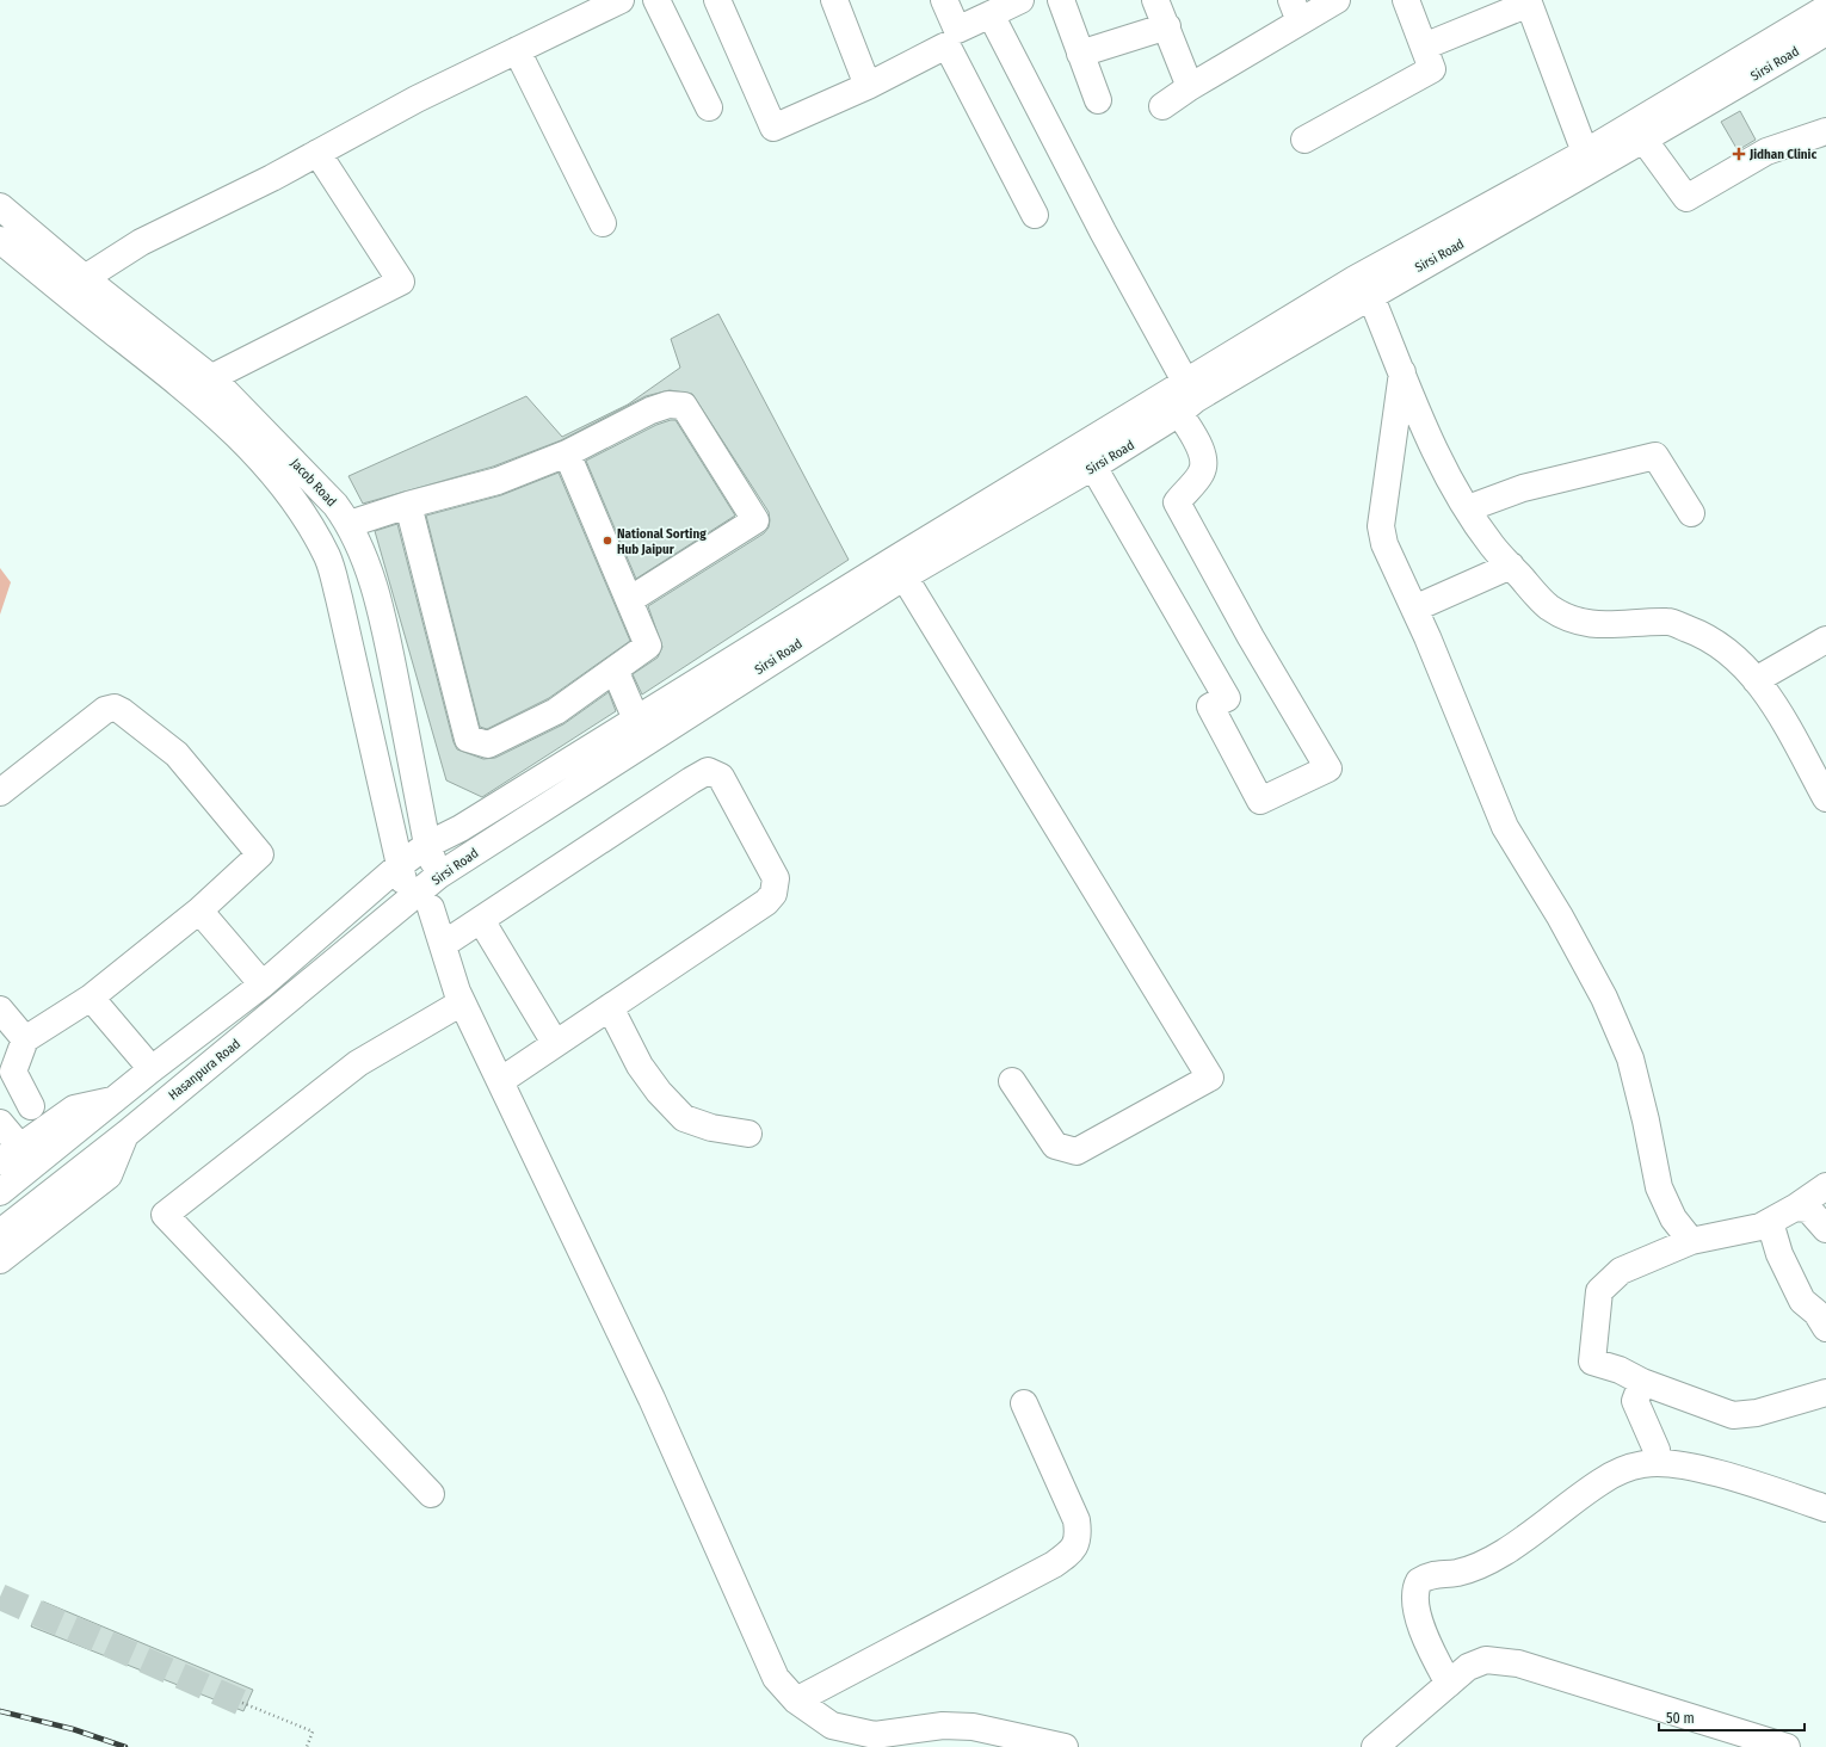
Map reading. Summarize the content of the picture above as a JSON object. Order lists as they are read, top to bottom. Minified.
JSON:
{"streets":{"street":["Sirsi Road","Jacob Road","Hasanpura Road"]},"crossings":[["Sirsi Road","Jacob Road"],["Jacob Road","Hasanpura Road"]],"places":{"health":["Jidhan Clinic"],"other":["National Sorting Hub Jaipur"]},"scale_bar":"50 m"}
